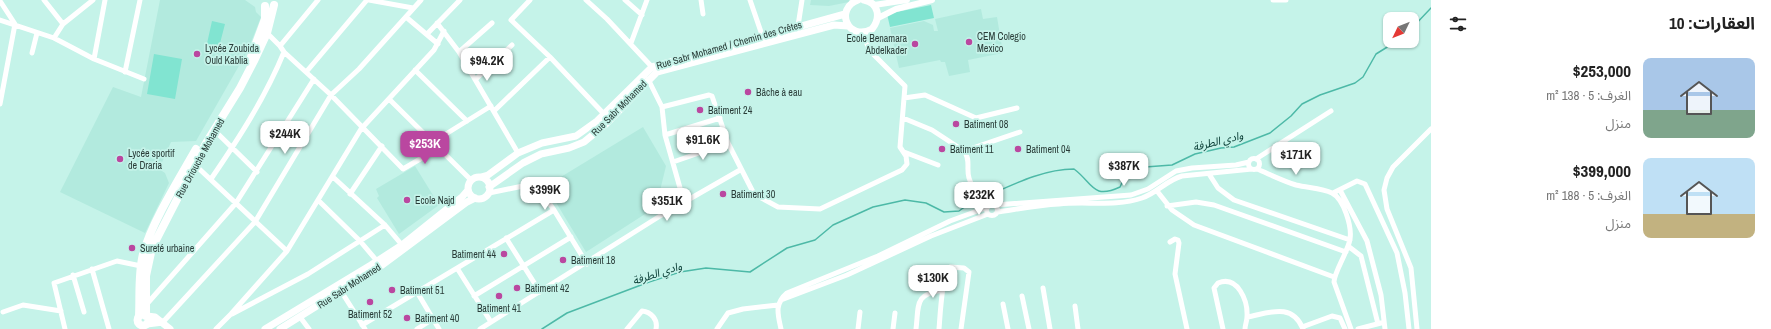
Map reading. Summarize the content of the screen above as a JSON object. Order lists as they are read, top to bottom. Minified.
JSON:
{"streets":{"main road":["Rue Sabr Mohamed / Chemin des Crêtes","Rue Sabr Mohamed","Rue Driouche Mohamed"]},"crossings":[["Rue Sabr Mohamed / Chemin des Crêtes","Rue Sabr Mohamed"]],"water":["وادي الطرفة"],"places":["CEM Colegio Mexico","Ecole Benamara Abdelkader","Lycée Zoubida Ould Kablia","Bâche à eau","Batiment 24","Batiment 08","Batiment 11","Batiment 04","Lycée sportif de Draria","Batiment 30","Ecole Najd","Sureté urbaine","Batiment 44","Batiment 18","Batiment 42","Batiment 51","Batiment 41","Batiment 52","Batiment 40"],"north":"bottom left","page":{"heading":"العقارات: 10","list":[{"name":"$253,000","note":"الغرف: 5 · 138 m² · منزل"},{"name":"$399,000","note":"الغرف: 5 · 188 m² · منزل"}],"price":["$94.2K","$244K","$91.6K","$253K","$171K","$387K","$399K","$232K","$351K","$130K"]}}
